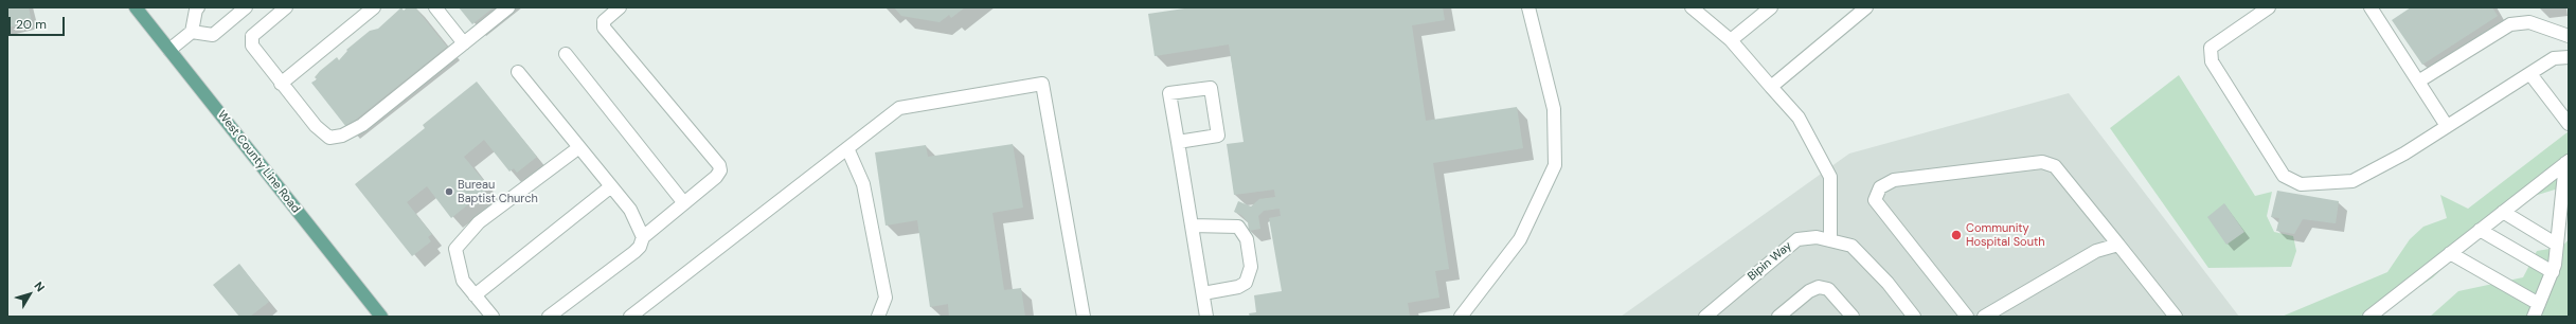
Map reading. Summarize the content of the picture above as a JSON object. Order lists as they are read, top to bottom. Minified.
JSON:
{"streets":{"main road":["West County Line Road"],"street":["Bipin Way"]},"places":["Bureau Baptist Church","Community Hospital South"],"scale_bar":"20 m","north":"top right"}
